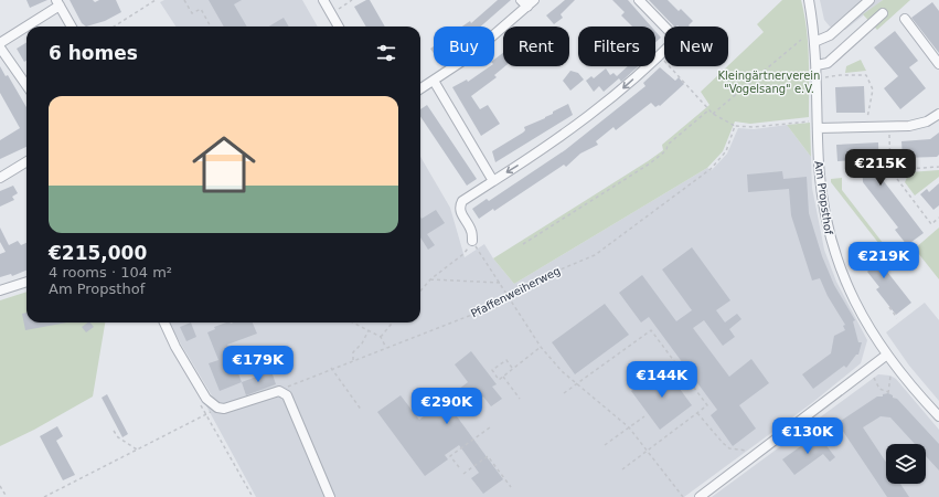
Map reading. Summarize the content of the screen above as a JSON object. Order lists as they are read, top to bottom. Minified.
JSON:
{"streets":{"street":["Am Propsthof"],"path":["Pfaffenweiherweg"]},"parks":["Kleingärtnerverein \"Vogelsang\" e.V."],"page":{"chip":["Buy","Rent","Filters","New"],"heading":"6 homes","list":[{"name":"€215,000","note":"4 rooms · 104 m² · Am Propsthof"}],"price":["€215K","€219K","€179K","€144K","€290K","€130K"]}}
